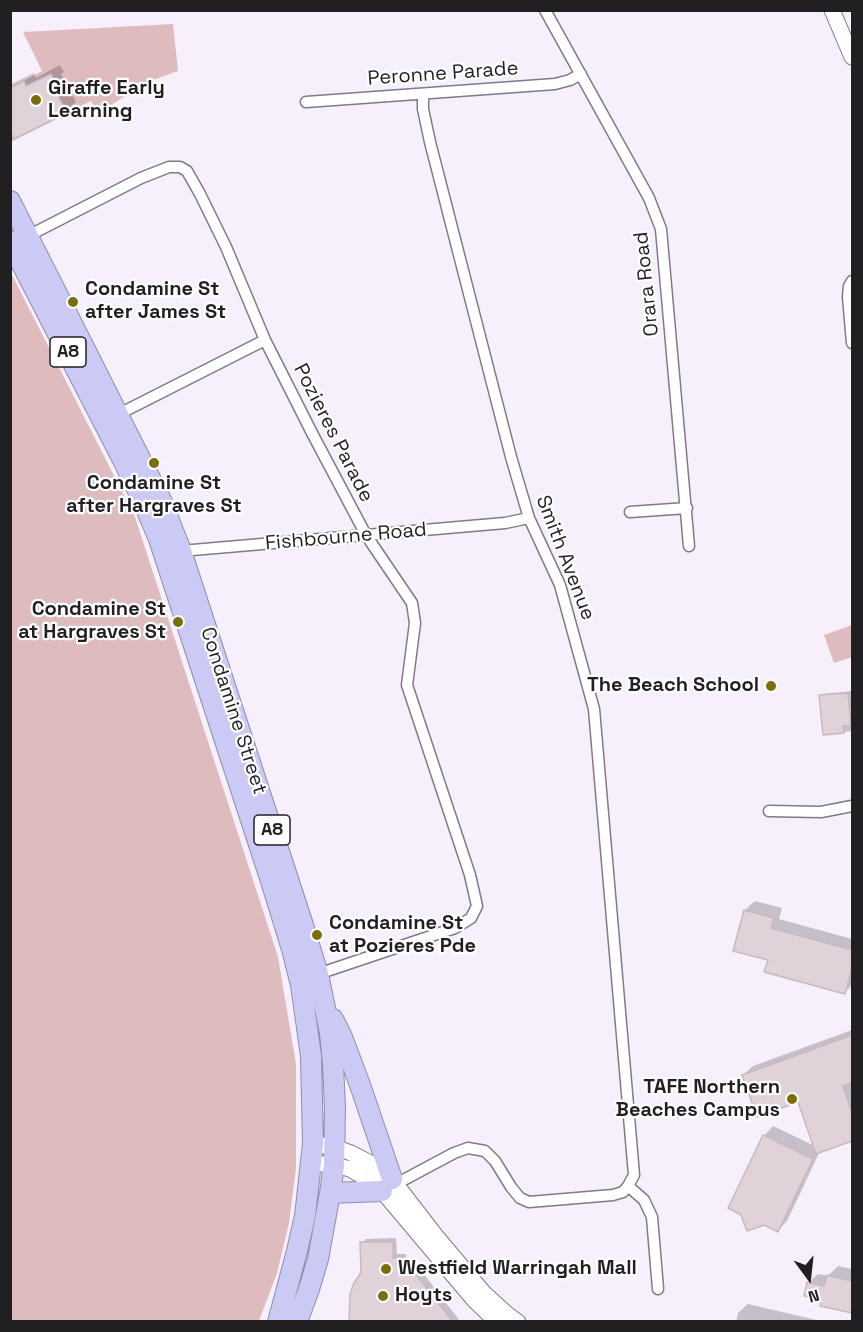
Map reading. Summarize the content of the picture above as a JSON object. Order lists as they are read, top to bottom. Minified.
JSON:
{"streets":{"highway":["A8","Condamine Street"],"street":["Peronne Parade","Orara Road","Pozieres Parade","Fishbourne Road","Smith Avenue"]},"crossings":[["Peronne Parade","Orara Road"],["Peronne Parade","Smith Avenue"],["Pozieres Parade","Fishbourne Road"],["Pozieres Parade","Condamine Street"],["Fishbourne Road","Smith Avenue"],["Fishbourne Road","Condamine Street"]],"places":["Giraffe Early Learning","Condamine St after James St","Condamine St after Hargraves St","Condamine St at Hargraves St","The Beach School","Condamine St at Pozieres Pde","TAFE Northern Beaches Campus","Westfield Warringah Mall","Hoyts"],"north":"bottom"}
